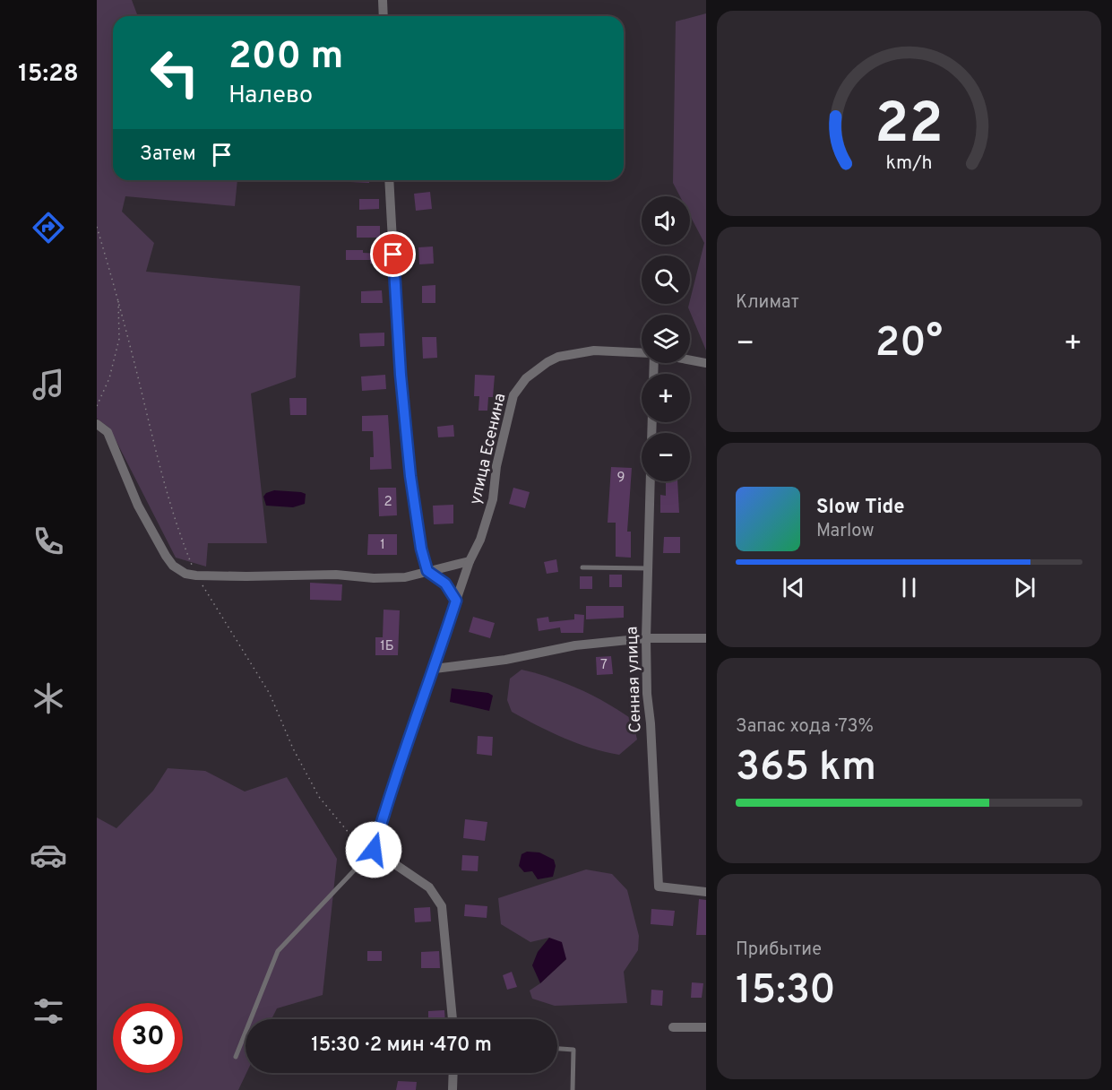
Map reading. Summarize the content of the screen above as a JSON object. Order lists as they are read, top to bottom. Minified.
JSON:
{"streets":{"street":["улица Есенина","Сенная улица"]},"house_numbers":["9","2","1","1Б","7"],"page":{"tabs":"15:28","turn":["200 m","Налево"],"then":"Затем","map_buttons":["+","−"],"tile":["Климат",["Запас хода · 73%","365 km"],["Прибытие","15:30"]],"heat":["−","20°","+"],"song":["Slow Tide","Marlow"],"limit":"30","trip":"15:30 · 2 мин · 470 m","gauge":["22","km/h"]}}
